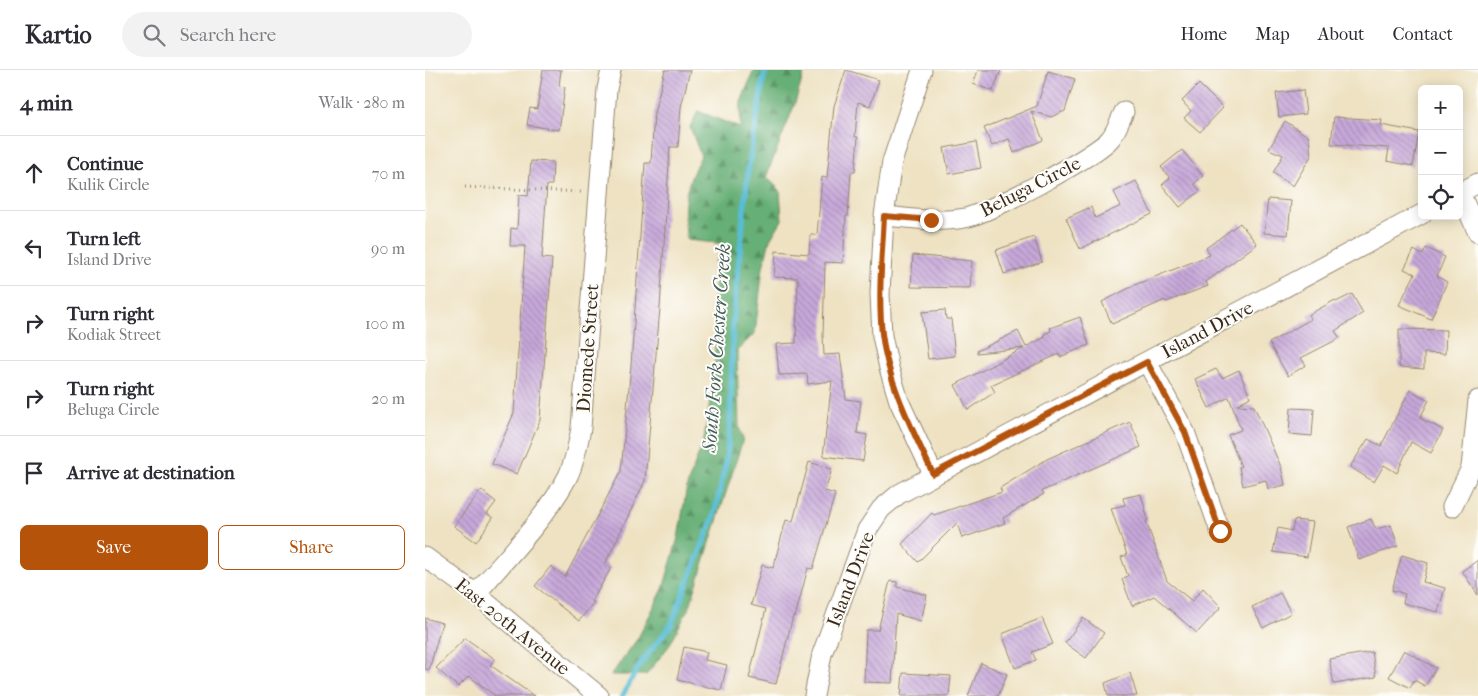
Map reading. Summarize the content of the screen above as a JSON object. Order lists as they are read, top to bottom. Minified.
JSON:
{"streets":{"street":["Beluga Circle","Island Drive","Diomede Street","East 20th Avenue"]},"crossings":[["Diomede Street","East 20th Avenue"]],"water":["South Fork Chester Creek"],"page":{"header":"Kartio","search":"Search here","nav":["Home","Map","About","Contact"],"heading":["4 min","Walk · 280 m"],"map_buttons":["+","−"],"list":[["Continue","Kulik Circle","70 m"],["Turn left","Island Drive","90 m"],["Turn right","Kodiak Street","100 m"],["Turn right","Beluga Circle","20 m"],"Arrive at destination"],"buttons":["Save","Share"]}}
